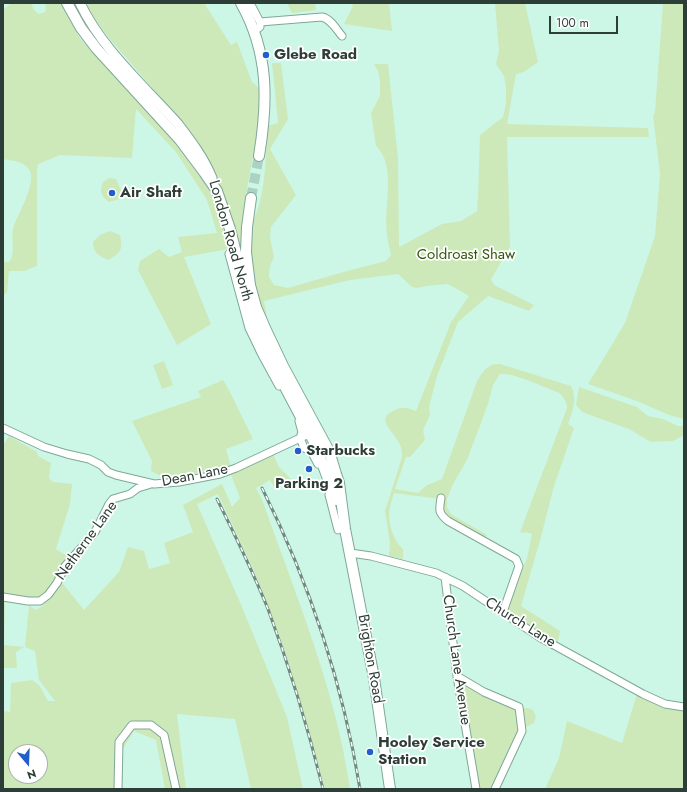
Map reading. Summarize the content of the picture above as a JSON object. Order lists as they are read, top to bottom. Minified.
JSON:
{"streets":{"highway":["London Road North","Brighton Road"],"street":["Dean Lane","Netherne Lane","Church Lane","Church Lane Avenue"]},"crossings":[["London Road North","Dean Lane"],["London Road North","Brighton Road"],["Dean Lane","Netherne Lane"],["Dean Lane","Brighton Road"],["Church Lane","Brighton Road"],["Church Lane","Church Lane Avenue"]],"parks":["Coldroast Shaw"],"places":["Glebe Road","Air Shaft","Starbucks","Parking 2","Hooley Service Station"],"scale_bar":"100 m","north":"bottom"}
